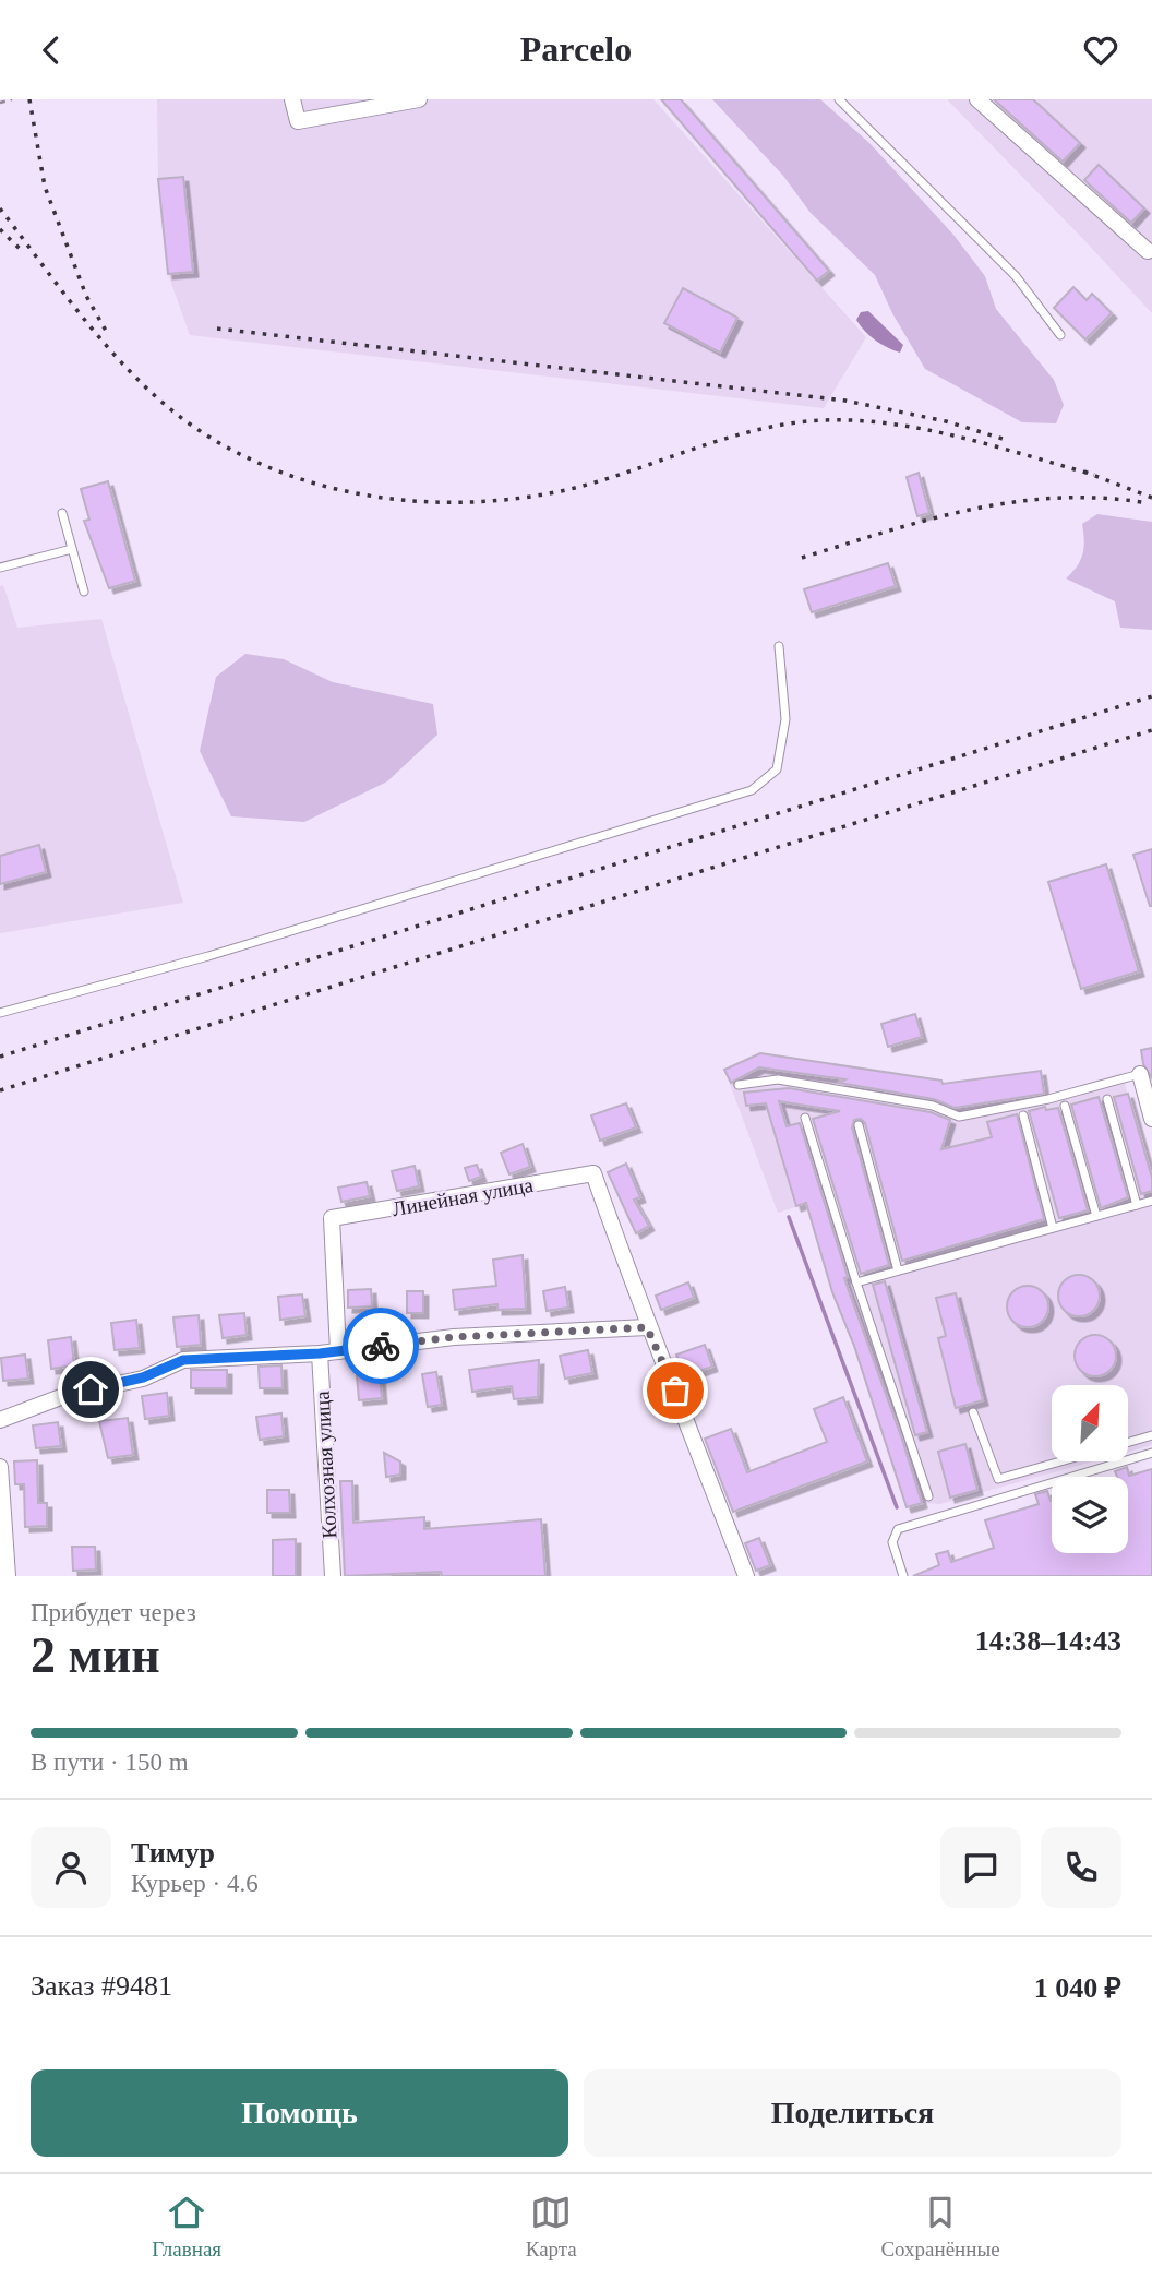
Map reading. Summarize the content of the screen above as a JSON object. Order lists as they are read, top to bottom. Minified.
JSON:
{"streets":{"street":["Линейная улица","Колхозная улица"]},"north":"top right","page":{"header":"Parcelo","heading":["2 мин","Прибудет через","14:38–14:43"],"panel":["Тимур","Курьер · 4.6","Заказ #9481","1 040 ₽"],"bar":"В пути · 150 m","buttons":["Помощь","Поделиться"],"tabs":["Главная","Карта","Сохранённые"]}}
